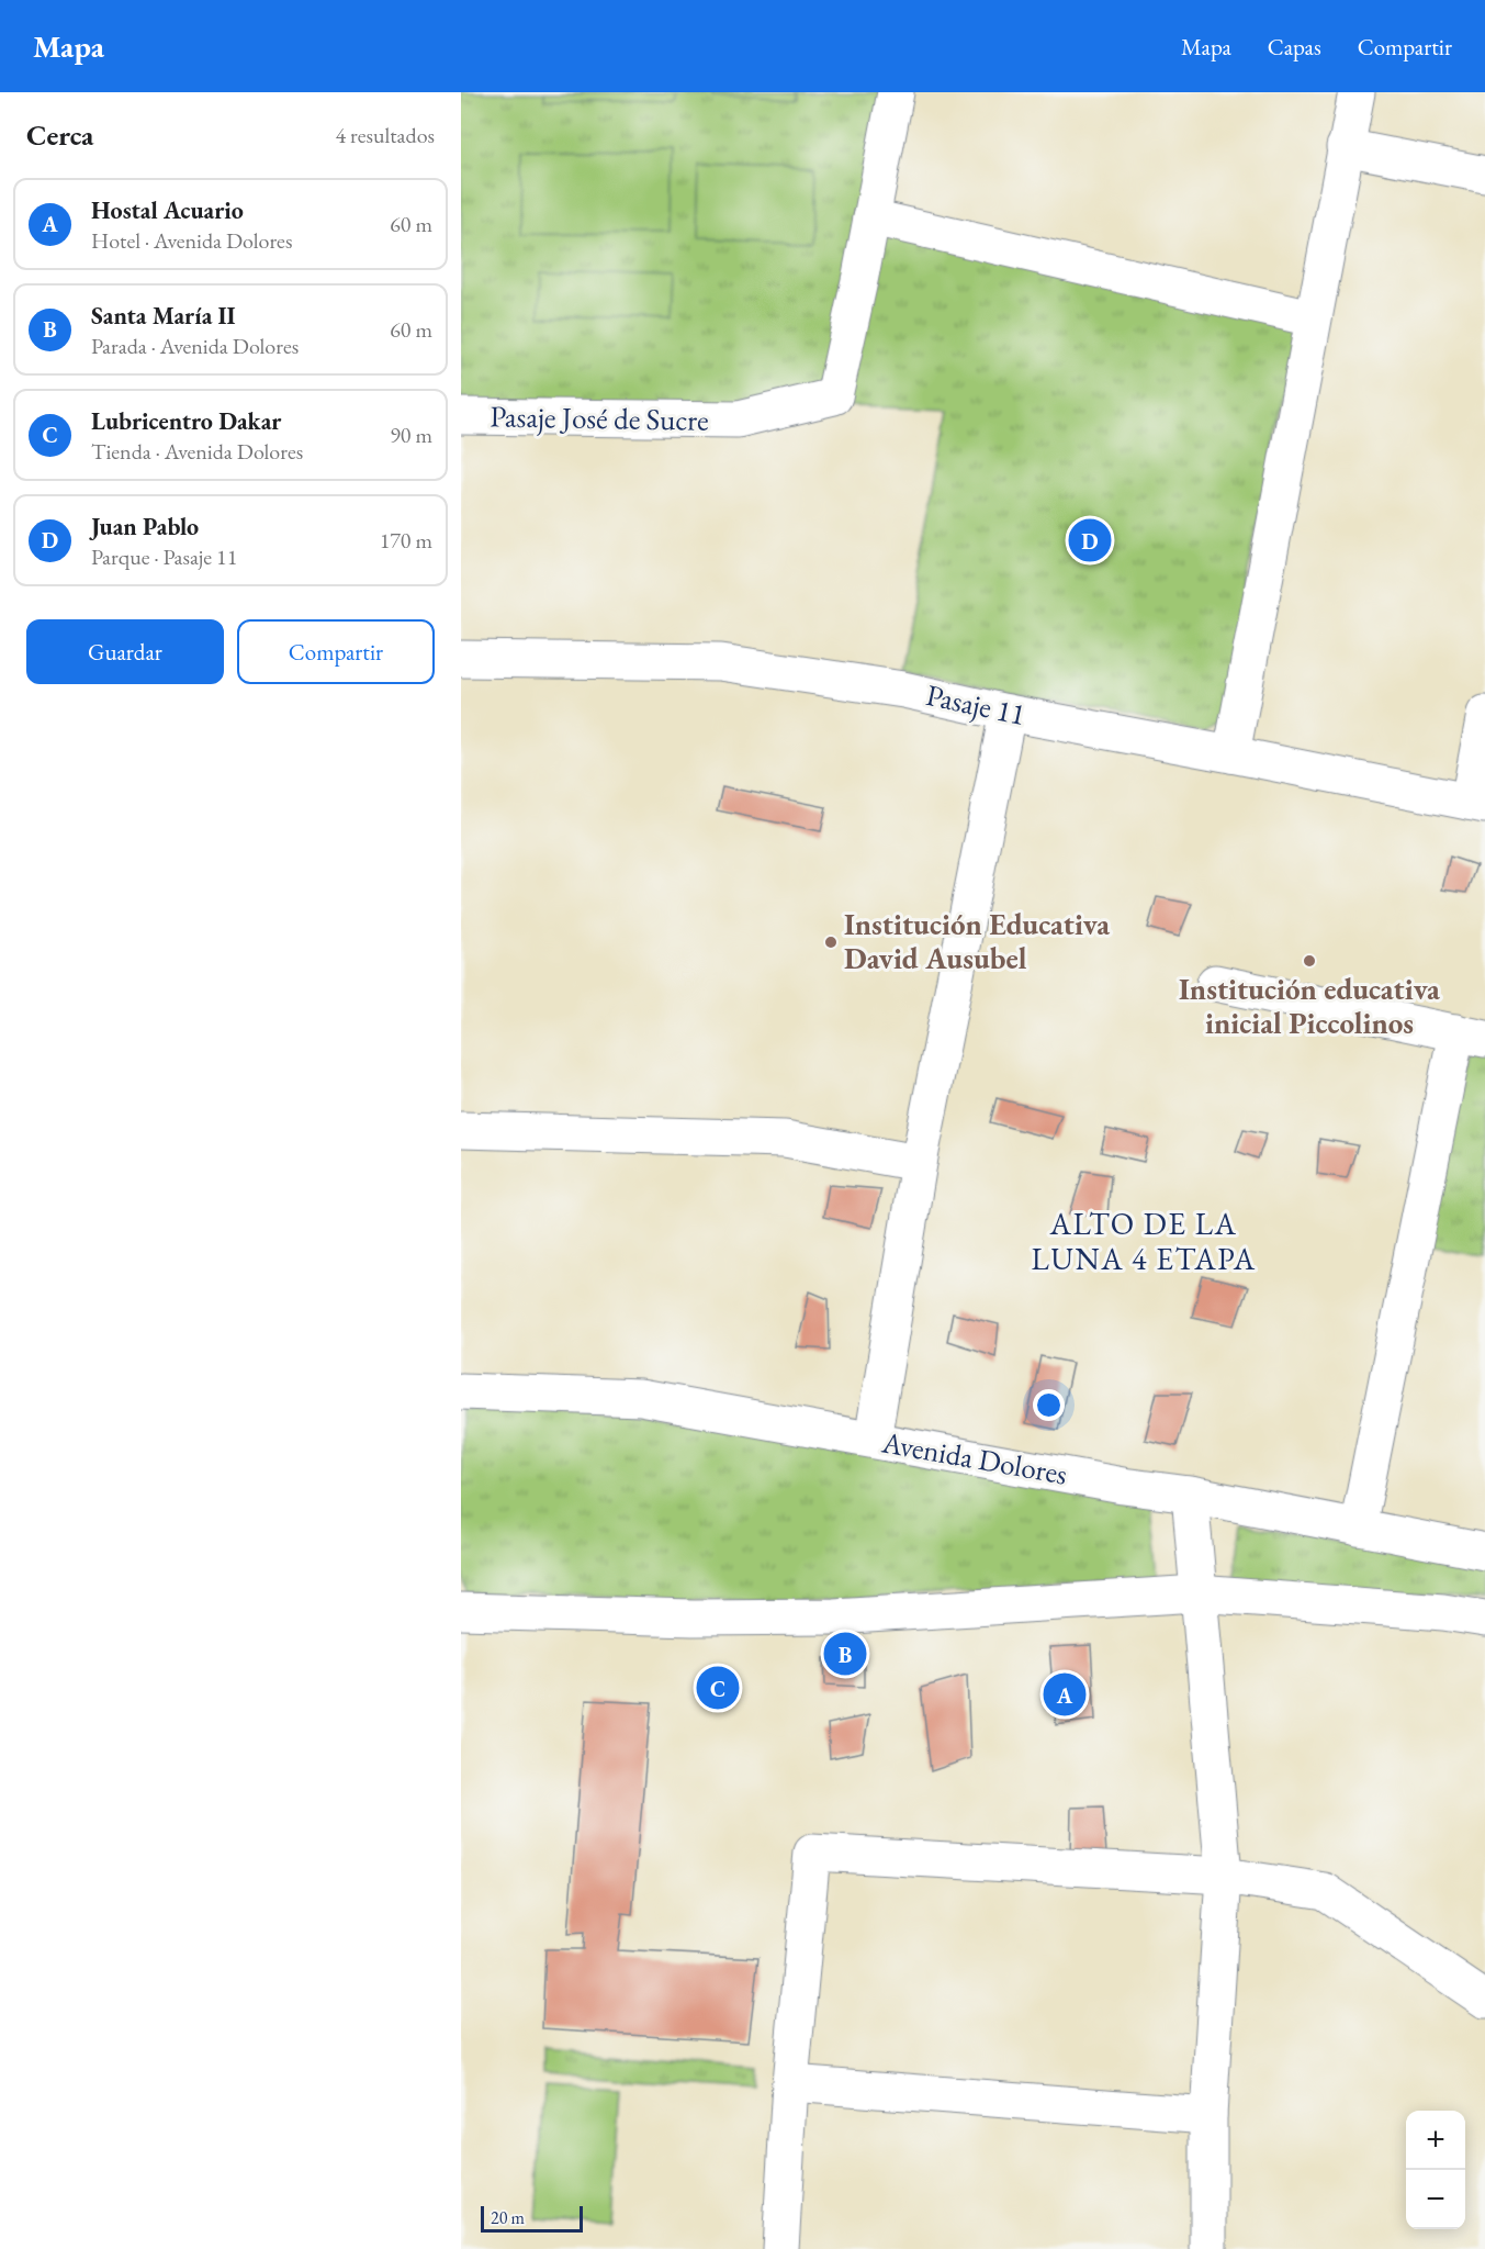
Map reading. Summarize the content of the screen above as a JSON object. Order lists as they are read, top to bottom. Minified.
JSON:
{"streets":{"street":["Pasaje José de Sucre","Pasaje 11","Avenida Dolores"]},"districts":["ALTO DE LA LUNA 4 ETAPA"],"places":["Institución Educativa David Ausubel","Institución educativa inicial Piccolinos"],"scale_bar":"20 m","page":{"header":"Mapa","nav":["Mapa","Capas","Compartir"],"heading":["Cerca","4 resultados"],"list":[{"mark":"A","name":"Hostal Acuario","note":"Hotel · Avenida Dolores","value":"60 m"},{"mark":"B","name":"Santa María II","note":"Parada · Avenida Dolores","value":"60 m"},{"mark":"C","name":"Lubricentro Dakar","note":"Tienda · Avenida Dolores","value":"90 m"},{"mark":"D","name":"Juan Pablo","note":"Parque · Pasaje 11","value":"170 m"}],"pins":["D","B","C","A"],"buttons":["Guardar","Compartir"],"map_buttons":["+","−"],"scale":"20 m"}}
